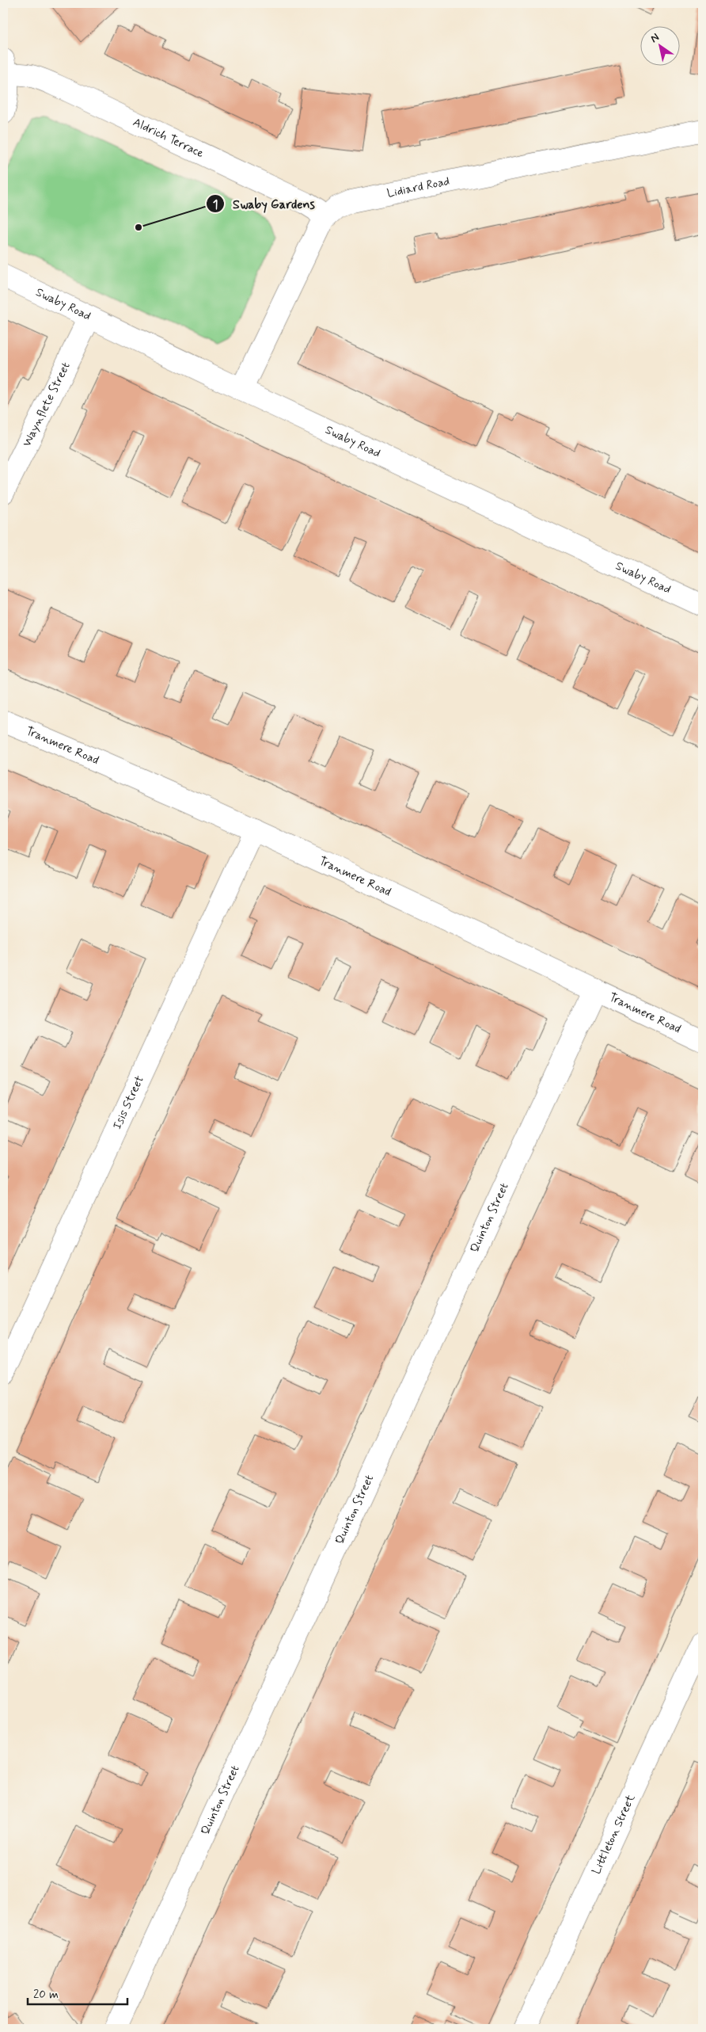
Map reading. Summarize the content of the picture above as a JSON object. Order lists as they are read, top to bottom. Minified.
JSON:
{"streets":{"street":["Aldrich Terrace","Lidiard Road","Swaby Road","Waynflete Street","Tranmere Road","Isis Street","Quinton Street","Littleton Street"]},"crossings":[["Aldrich Terrace","Lidiard Road"],["Lidiard Road","Swaby Road"],["Swaby Road","Waynflete Street"],["Tranmere Road","Isis Street"],["Tranmere Road","Quinton Street"]],"places":["Swaby Gardens"],"scale_bar":"20 m","north":"top left"}
